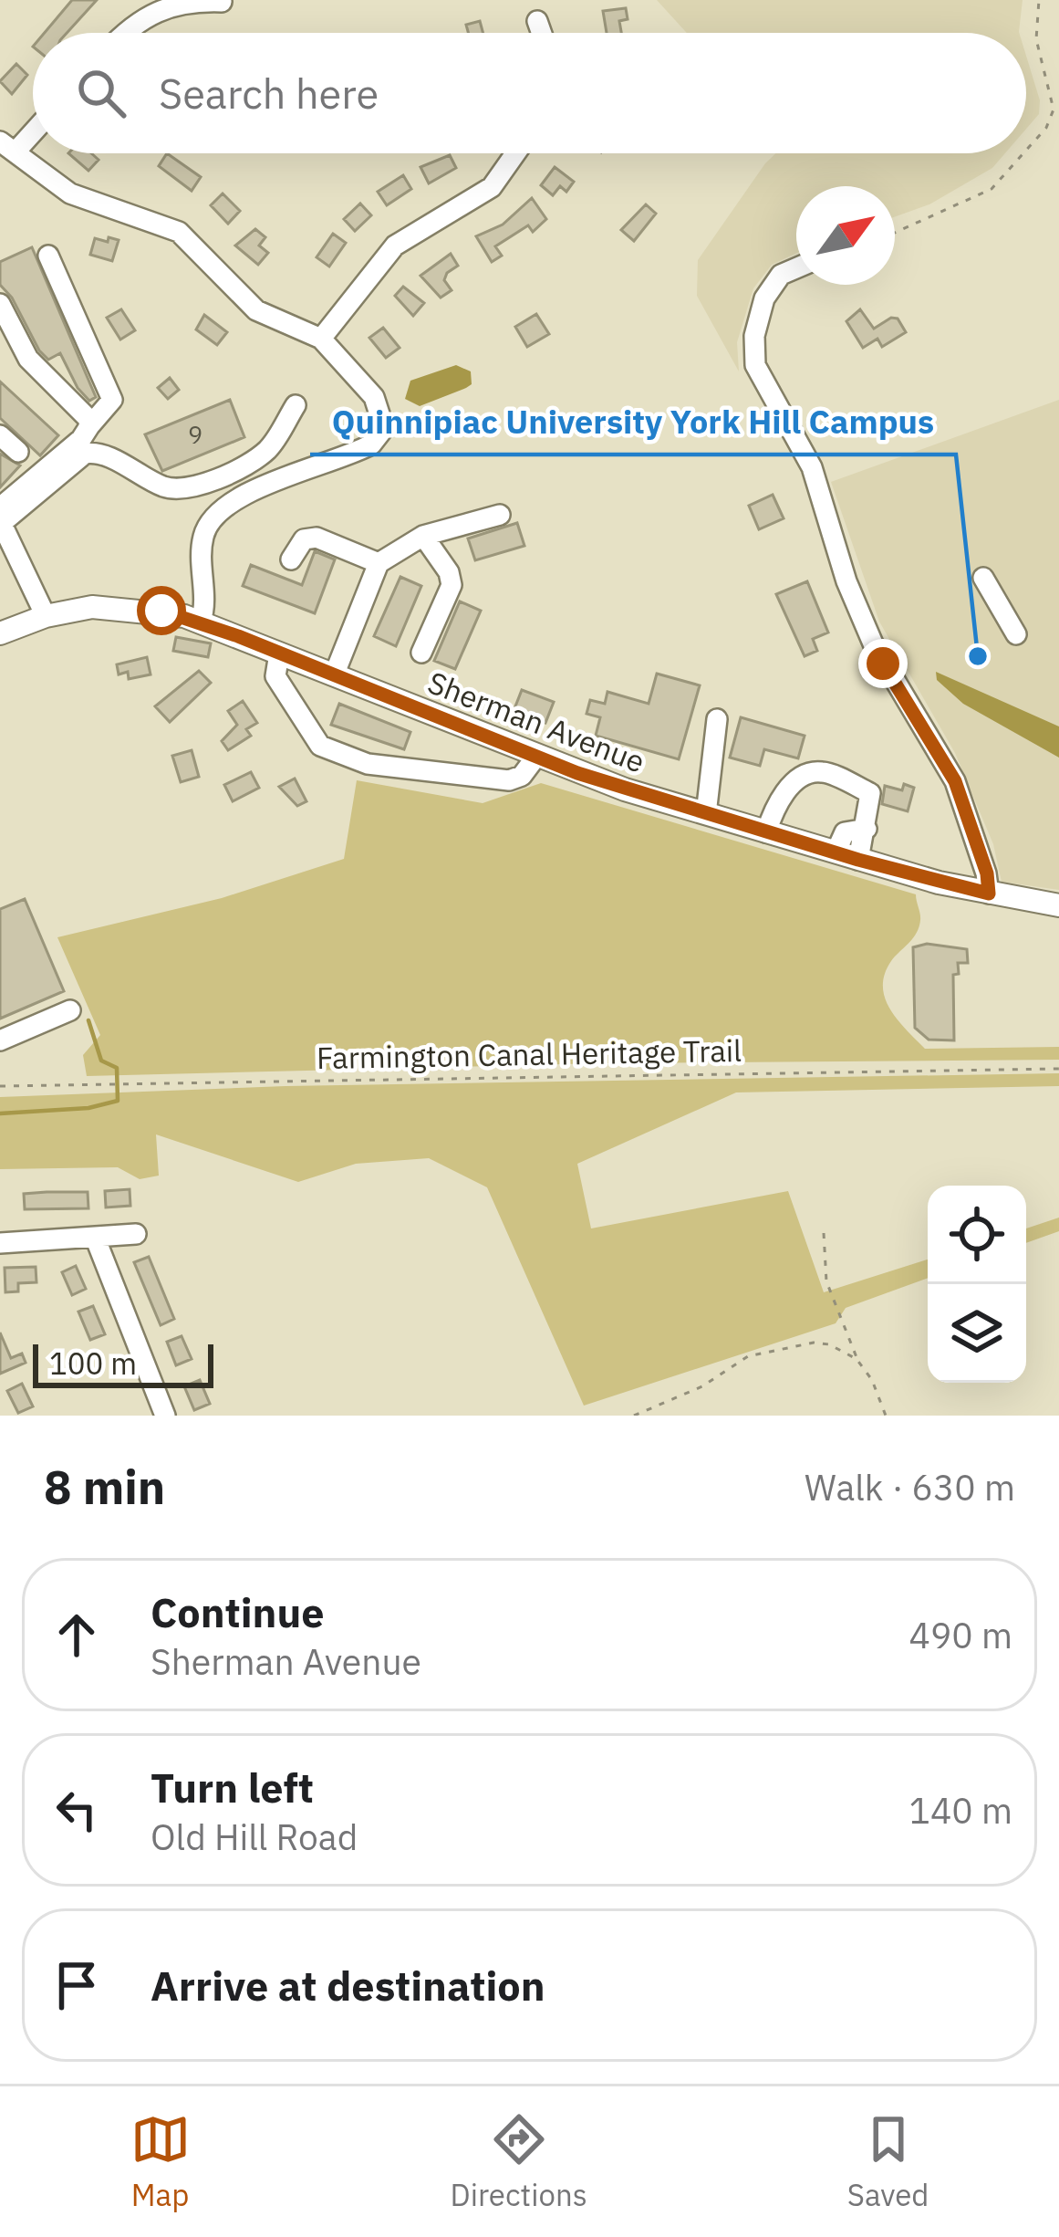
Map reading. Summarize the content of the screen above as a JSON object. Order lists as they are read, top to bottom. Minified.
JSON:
{"streets":{"main road":["Sherman Avenue"],"path":["Farmington Canal Heritage Trail"]},"places":["Quinnipiac University York Hill Campus"],"house_numbers":["9"],"scale_bar":"100 m","north":"top right","page":{"search":"Search here","scale":"100 m","heading":["8 min","Walk · 630 m"],"list":[["Continue","Sherman Avenue","490 m"],["Turn left","Old Hill Road","140 m"],"Arrive at destination"],"nav":["Map","Directions","Saved"]}}
